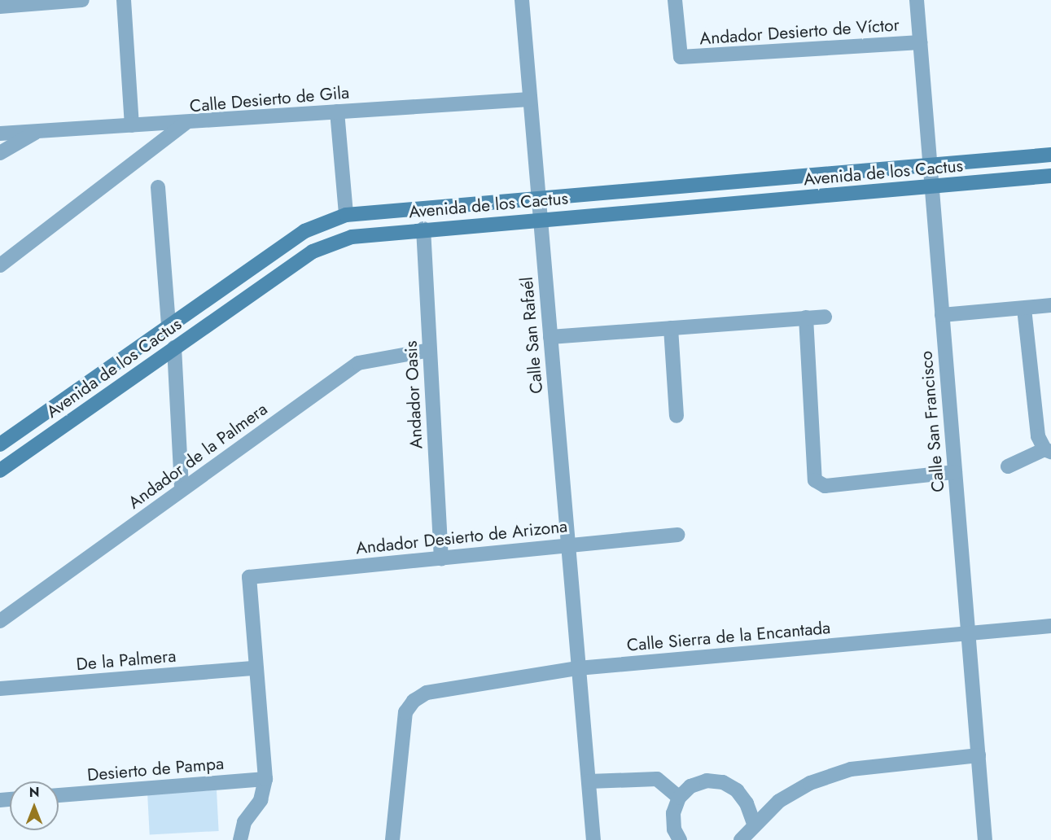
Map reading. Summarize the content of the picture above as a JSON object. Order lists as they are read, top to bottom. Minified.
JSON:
{"streets":{"street":["Andador Desierto de Víctor","Calle Desierto de Gila","Avenida de los Cactus","Calle San Rafaél","Andador Oasis","Calle San Francisco","Andador de la Palmera","Andador Desierto de Arizona","Calle Sierra de la Encantada","De la Palmera","Desierto de Pampa"]},"crossings":[["Andador Desierto de Víctor","Calle San Francisco"],["Calle Desierto de Gila","Calle San Rafaél"],["Avenida de los Cactus","Calle San Rafaél"],["Avenida de los Cactus","Andador Oasis"],["Avenida de los Cactus","Calle San Francisco"],["Calle San Rafaél","Andador Desierto de Arizona"],["Calle San Rafaél","Calle Sierra de la Encantada"],["Andador Oasis","Andador de la Palmera"],["Andador Oasis","Andador Desierto de Arizona"],["Calle San Francisco","Calle Sierra de la Encantada"],["Andador Desierto de Arizona","De la Palmera"]],"north":"top"}
